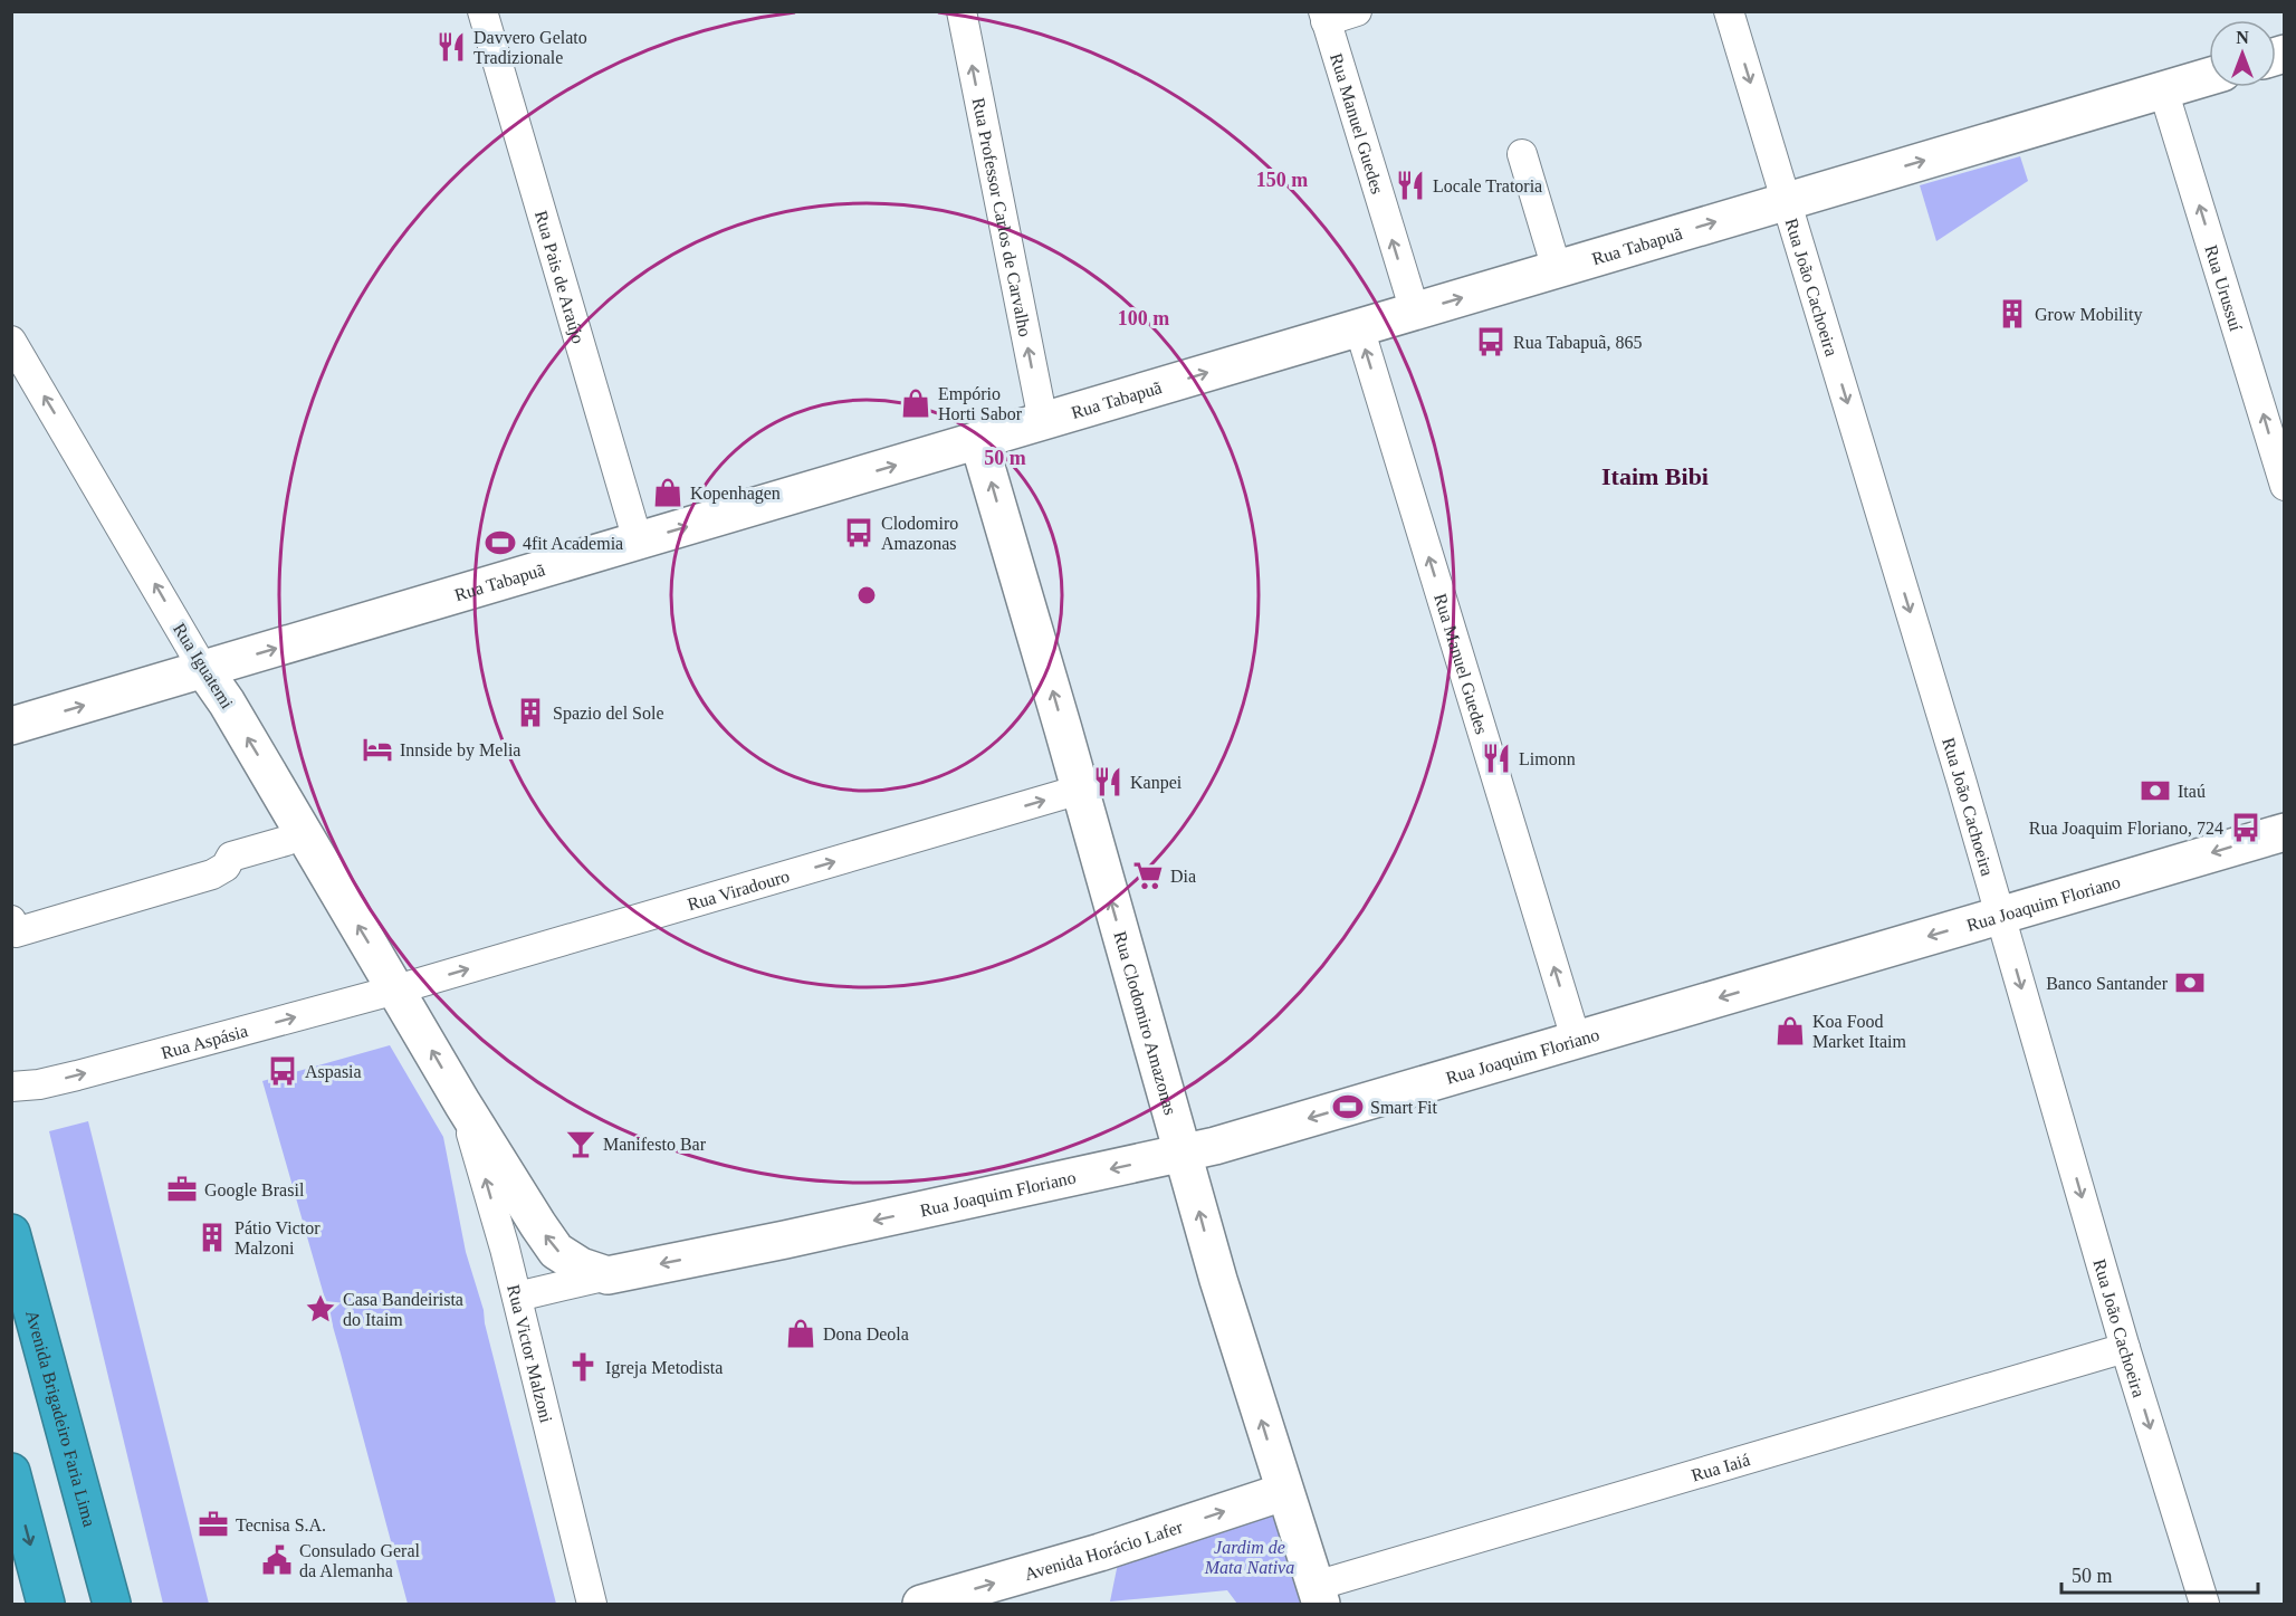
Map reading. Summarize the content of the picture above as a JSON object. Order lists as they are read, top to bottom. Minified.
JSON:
{"streets":{"highway":["Avenida Brigadeiro Faria Lima"],"street":["Rua Manuel Guedes","Rua Professor Carlos de Carvalho","Rua Tabapuã","Rua Pais de Araújo","Rua João Cachoeira","Rua Urussuí","Rua Iguatemi","Rua Viradouro","Rua Joaquim Floriano","Rua Clodomiro Amazonas","Rua Aspásia","Rua Victor Malzoni","Rua Iaiá","Avenida Horácio Lafer"]},"crossings":[["Rua Manuel Guedes","Rua Tabapuã"],["Rua Manuel Guedes","Rua Joaquim Floriano"],["Rua Professor Carlos de Carvalho","Rua Tabapuã"],["Rua Tabapuã","Rua Pais de Araújo"],["Rua Tabapuã","Rua João Cachoeira"],["Rua Tabapuã","Rua Urussuí"],["Rua Tabapuã","Rua Iguatemi"],["Rua Tabapuã","Rua Clodomiro Amazonas"],["Rua João Cachoeira","Rua Joaquim Floriano"],["Rua João Cachoeira","Rua Iaiá"],["Rua Iguatemi","Rua Viradouro"],["Rua Iguatemi","Rua Aspásia"],["Rua Iguatemi","Rua Victor Malzoni"],["Rua Viradouro","Rua Clodomiro Amazonas"],["Rua Viradouro","Rua Aspásia"],["Rua Viradouro","Rua Victor Malzoni"],["Rua Joaquim Floriano","Rua Clodomiro Amazonas"],["Rua Joaquim Floriano","Rua Victor Malzoni"],["Rua Clodomiro Amazonas","Rua Iaiá"],["Rua Clodomiro Amazonas","Avenida Horácio Lafer"],["Rua Aspásia","Rua Victor Malzoni"]],"one_way":["Rua Manuel Guedes","Rua Professor Carlos de Carvalho","Rua Tabapuã","Rua João Cachoeira","Rua Urussuí","Rua Iguatemi","Rua Viradouro","Rua Joaquim Floriano","Rua Clodomiro Amazonas","Rua Victor Malzoni","Avenida Horácio Lafer"],"districts":["Itaim Bibi"],"parks":["Jardim de Mata Nativa"],"places":{"restaurant":["Davvero Gelato Tradizionale","Locale Tratoria","Limonn","Kanpei"],"building":["Grow Mobility","Spazio del Sole","Pátio Victor Malzoni"],"bus stop":["Rua Tabapuã, 865","Clodomiro Amazonas","Rua Joaquim Floriano, 724","Aspasia"],"shop":["Empório Horti Sabor","Kopenhagen","Koa Food Market Itaim","Dona Deola"],"sports":["4fit Academia","Smart Fit"],"hotel":["Innside by Melia"],"bank":["Itaú","Banco Santander"],"supermarket":["Dia"],"bar":["Manifesto Bar"],"office":["Google Brasil","Tecnisa S.A."],"place":["Casa Bandeirista do Itaim"],"church":["Igreja Metodista"],"public building":["Consulado Geral da Alemanha"]},"scale_bar":"50 m","north":"top","rings":["150 m","100 m","50 m"]}
